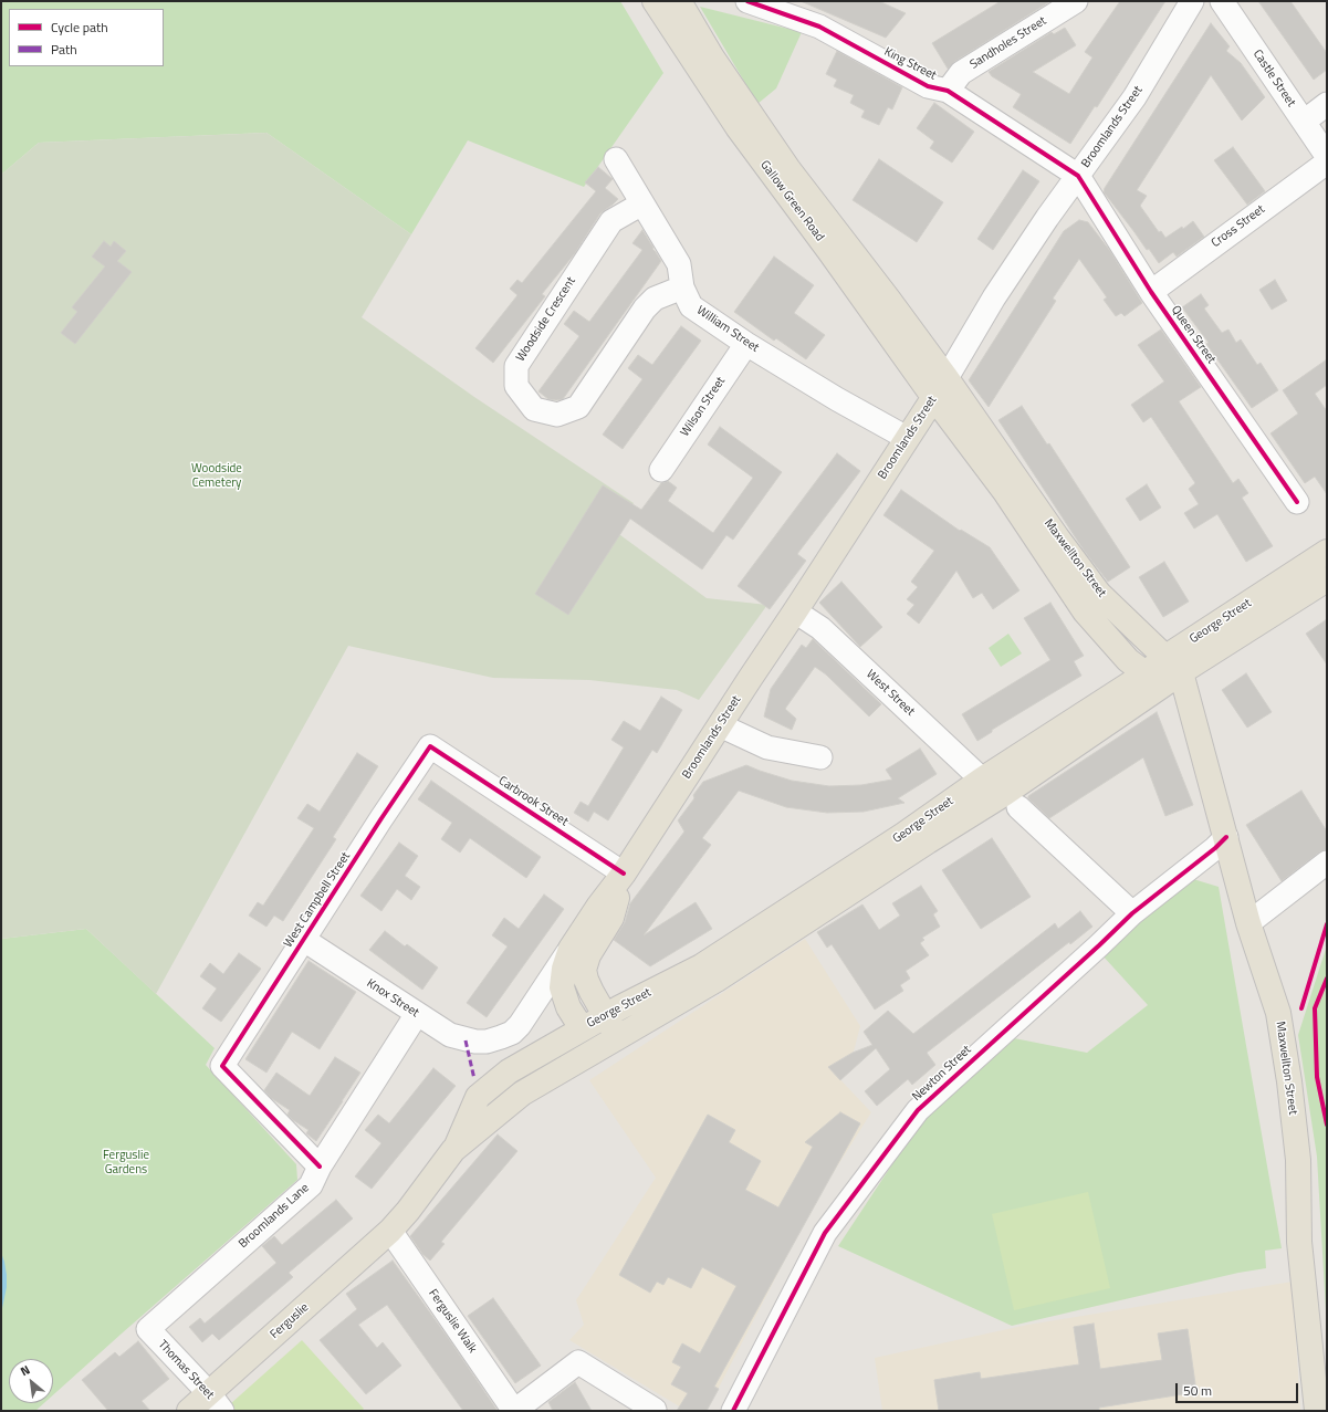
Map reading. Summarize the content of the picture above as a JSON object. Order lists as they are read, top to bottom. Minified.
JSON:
{"streets":{"main road":["Broomlands Street","Gallow Green Road","Maxwellton Street","George Street","Ferguslie"],"street":["Sandholes Street","King Street","Castle Street","Cross Street","Woodside Crescent","William Street","Queen Street","Wilson Street","West Street","Carbrook Street","West Campbell Street","Knox Street","Newton Street","Broomlands Lane","Ferguslie Walk","Thomas Street"]},"crossings":[["Sandholes Street","King Street"],["King Street","Broomlands Street"],["King Street","Queen Street"],["Broomlands Street","Gallow Green Road"],["Broomlands Street","William Street"],["Broomlands Street","Queen Street"],["Broomlands Street","Maxwellton Street"],["Broomlands Street","George Street"],["Broomlands Street","West Street"],["Broomlands Street","Carbrook Street"],["Broomlands Street","Knox Street"],["Gallow Green Road","Maxwellton Street"],["Cross Street","Queen Street"],["Woodside Crescent","William Street"],["William Street","Wilson Street"],["Maxwellton Street","George Street"],["Maxwellton Street","Newton Street"],["George Street","West Street"],["Carbrook Street","West Campbell Street"],["West Campbell Street","Knox Street"],["West Campbell Street","Broomlands Lane"],["Knox Street","Broomlands Lane"],["Broomlands Lane","Thomas Street"],["Ferguslie","Ferguslie Walk"],["Ferguslie","Thomas Street"]],"parks":["Woodside Cemetery","Ferguslie Gardens"],"legend":["Cycle path","Path"],"scale_bar":"50 m","north":"top left"}
